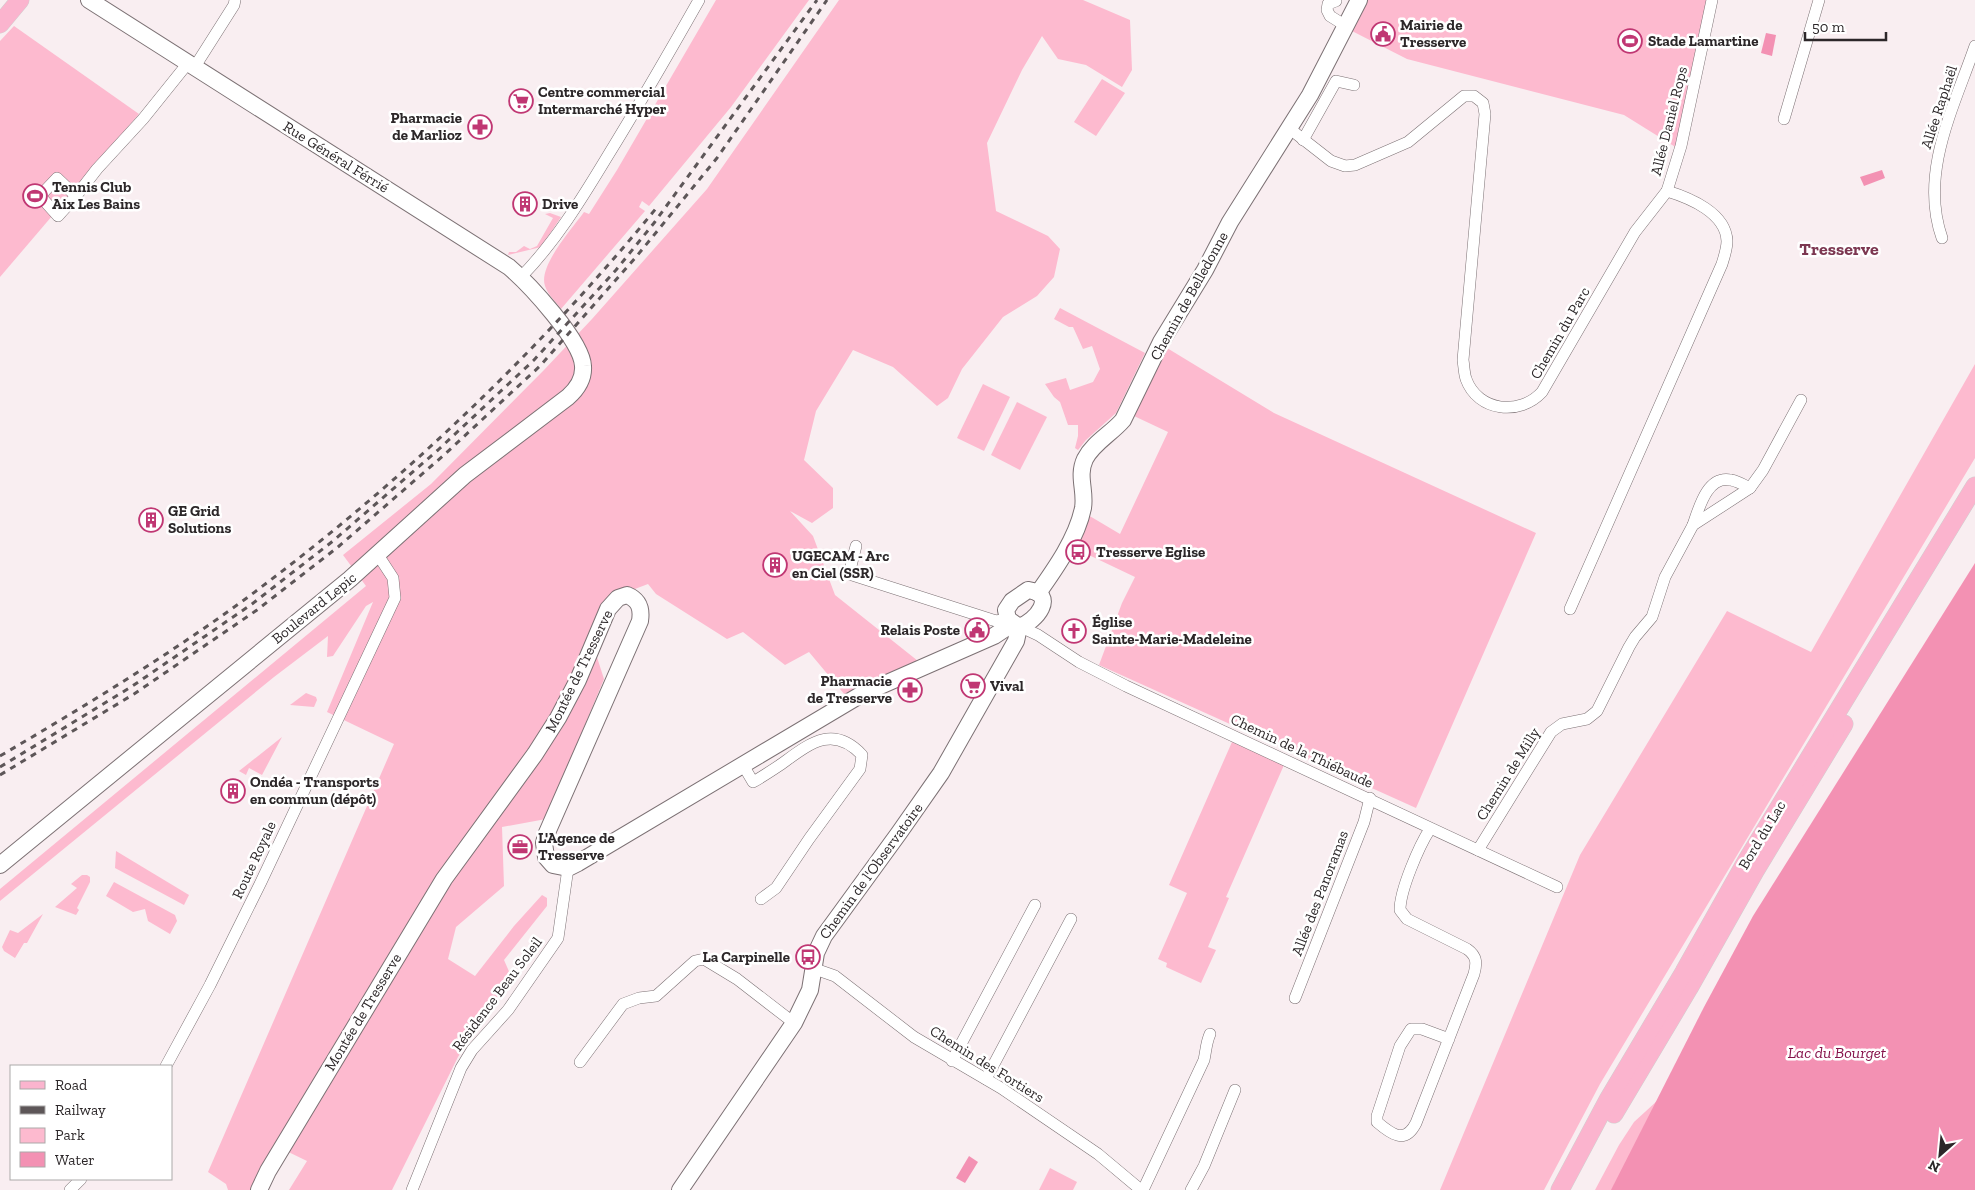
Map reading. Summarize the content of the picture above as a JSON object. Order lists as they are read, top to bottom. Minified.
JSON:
{"streets":{"main road":["Bord du Lac"],"street":["Allée Raphaël","Allée Daniel Rops","Rue Général Férrié","Chemin de Belledonne","Chemin du Parc","Boulevard Lepic","Montée de Tresserve","Chemin de la Thiébaude","Chemin de Milly","Route Royale","Chemin de l'Observatoire","Allée des Panoramas","Résidence Beau Soleil","Chemin des Fortiers"]},"crossings":[["Allée Daniel Rops","Chemin du Parc"],["Rue Général Férrié","Boulevard Lepic"],["Chemin de Belledonne","Chemin du Parc"],["Boulevard Lepic","Route Royale"],["Montée de Tresserve","Résidence Beau Soleil"],["Chemin de la Thiébaude","Chemin de Milly"],["Chemin de la Thiébaude","Chemin de l'Observatoire"],["Chemin de la Thiébaude","Allée des Panoramas"],["Chemin de l'Observatoire","Chemin des Fortiers"]],"districts":["Tresserve"],"water":["Lac du Bourget"],"places":{"public building":["Mairie de Tresserve","Relais Poste"],"sports":["Stade Lamartine","Tennis Club Aix Les Bains"],"supermarket":["Centre commercial Intermarché Hyper","Vival"],"pharmacy":["Pharmacie de Marlioz","Pharmacie de Tresserve"],"building":["Drive","GE Grid Solutions","UGECAM - Arc en Ciel (SSR)","Ondéa - Transports en commun (dépôt)"],"bus stop":["Tresserve Eglise","La Carpinelle"],"church":["Église Sainte-Marie-Madeleine"],"office":["L'Agence de Tresserve"]},"legend":["Road","Railway","Park","Water"],"scale_bar":"50 m","north":"bottom left"}
